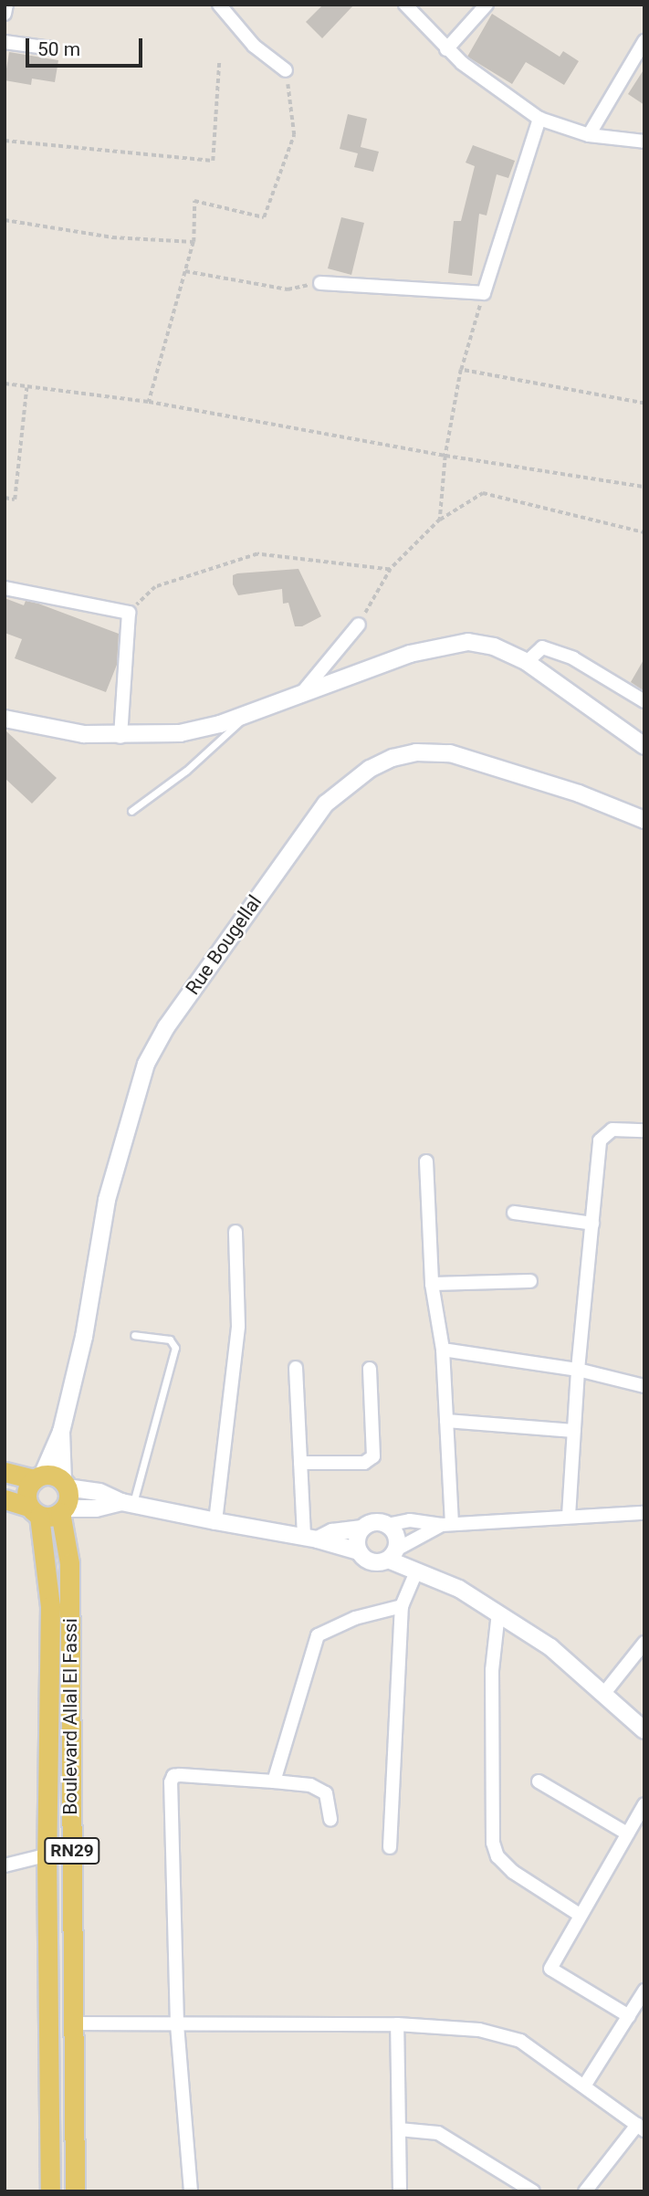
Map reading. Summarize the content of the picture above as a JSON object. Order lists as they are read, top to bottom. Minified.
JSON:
{"streets":{"main road":["Boulevard Allal El Fassi","RN29"],"street":["Rue Bougellal"]},"crossings":[["Rue Bougellal","RN29"],["Boulevard Allal El Fassi","RN29"]],"scale_bar":"50 m"}
